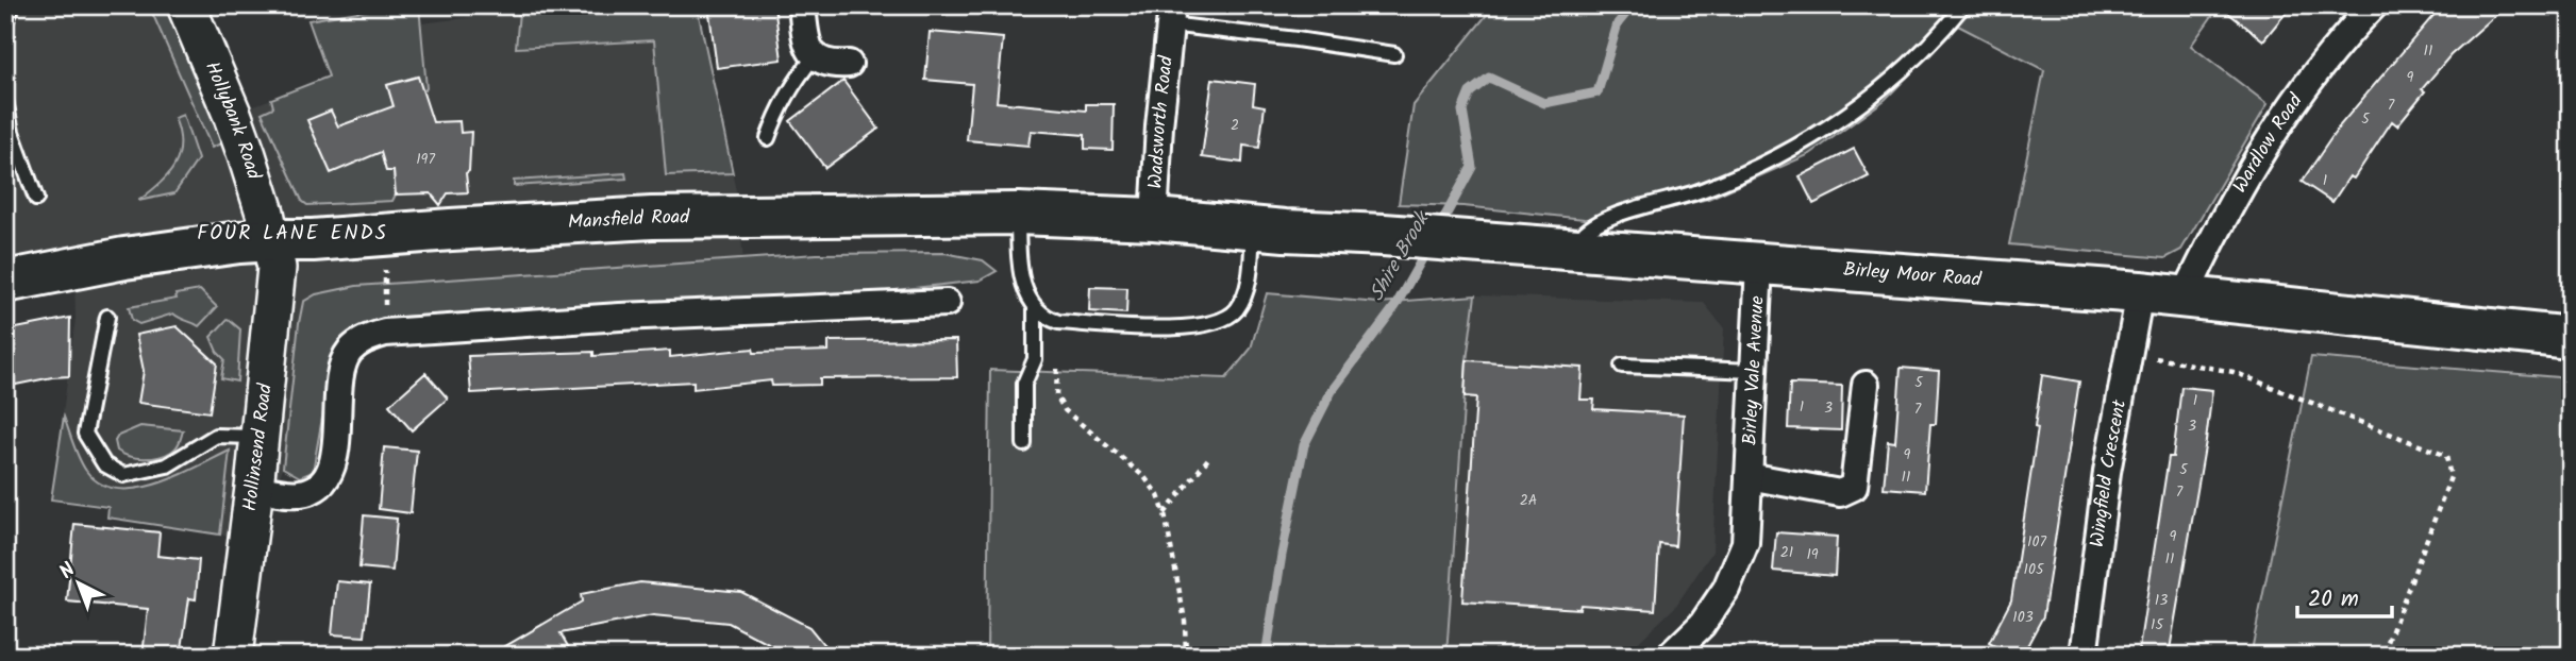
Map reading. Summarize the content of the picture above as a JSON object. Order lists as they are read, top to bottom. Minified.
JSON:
{"streets":{"main road":["Hollybank Road","Mansfield Road","Birley Moor Road","Hollinsend Road"],"street":["Wadsworth Road","Wardlow Road","Birley Vale Avenue","Wingfield Crescent"]},"crossings":[["Hollybank Road","Mansfield Road"],["Hollybank Road","Hollinsend Road"],["Wadsworth Road","Mansfield Road"],["Wardlow Road","Birley Moor Road"],["Mansfield Road","Birley Moor Road"],["Mansfield Road","Hollinsend Road"],["Birley Moor Road","Birley Vale Avenue"],["Birley Moor Road","Wingfield Crescent"]],"districts":["FOUR LANE ENDS"],"water":["Shire Brook"],"house_numbers":["11","9","7","5","2","197","1","5","1","1","3","7","3","9","5","11","7","2A","9","107","21","19","11","105","13","103","15"],"scale_bar":"20 m","north":"top left"}
